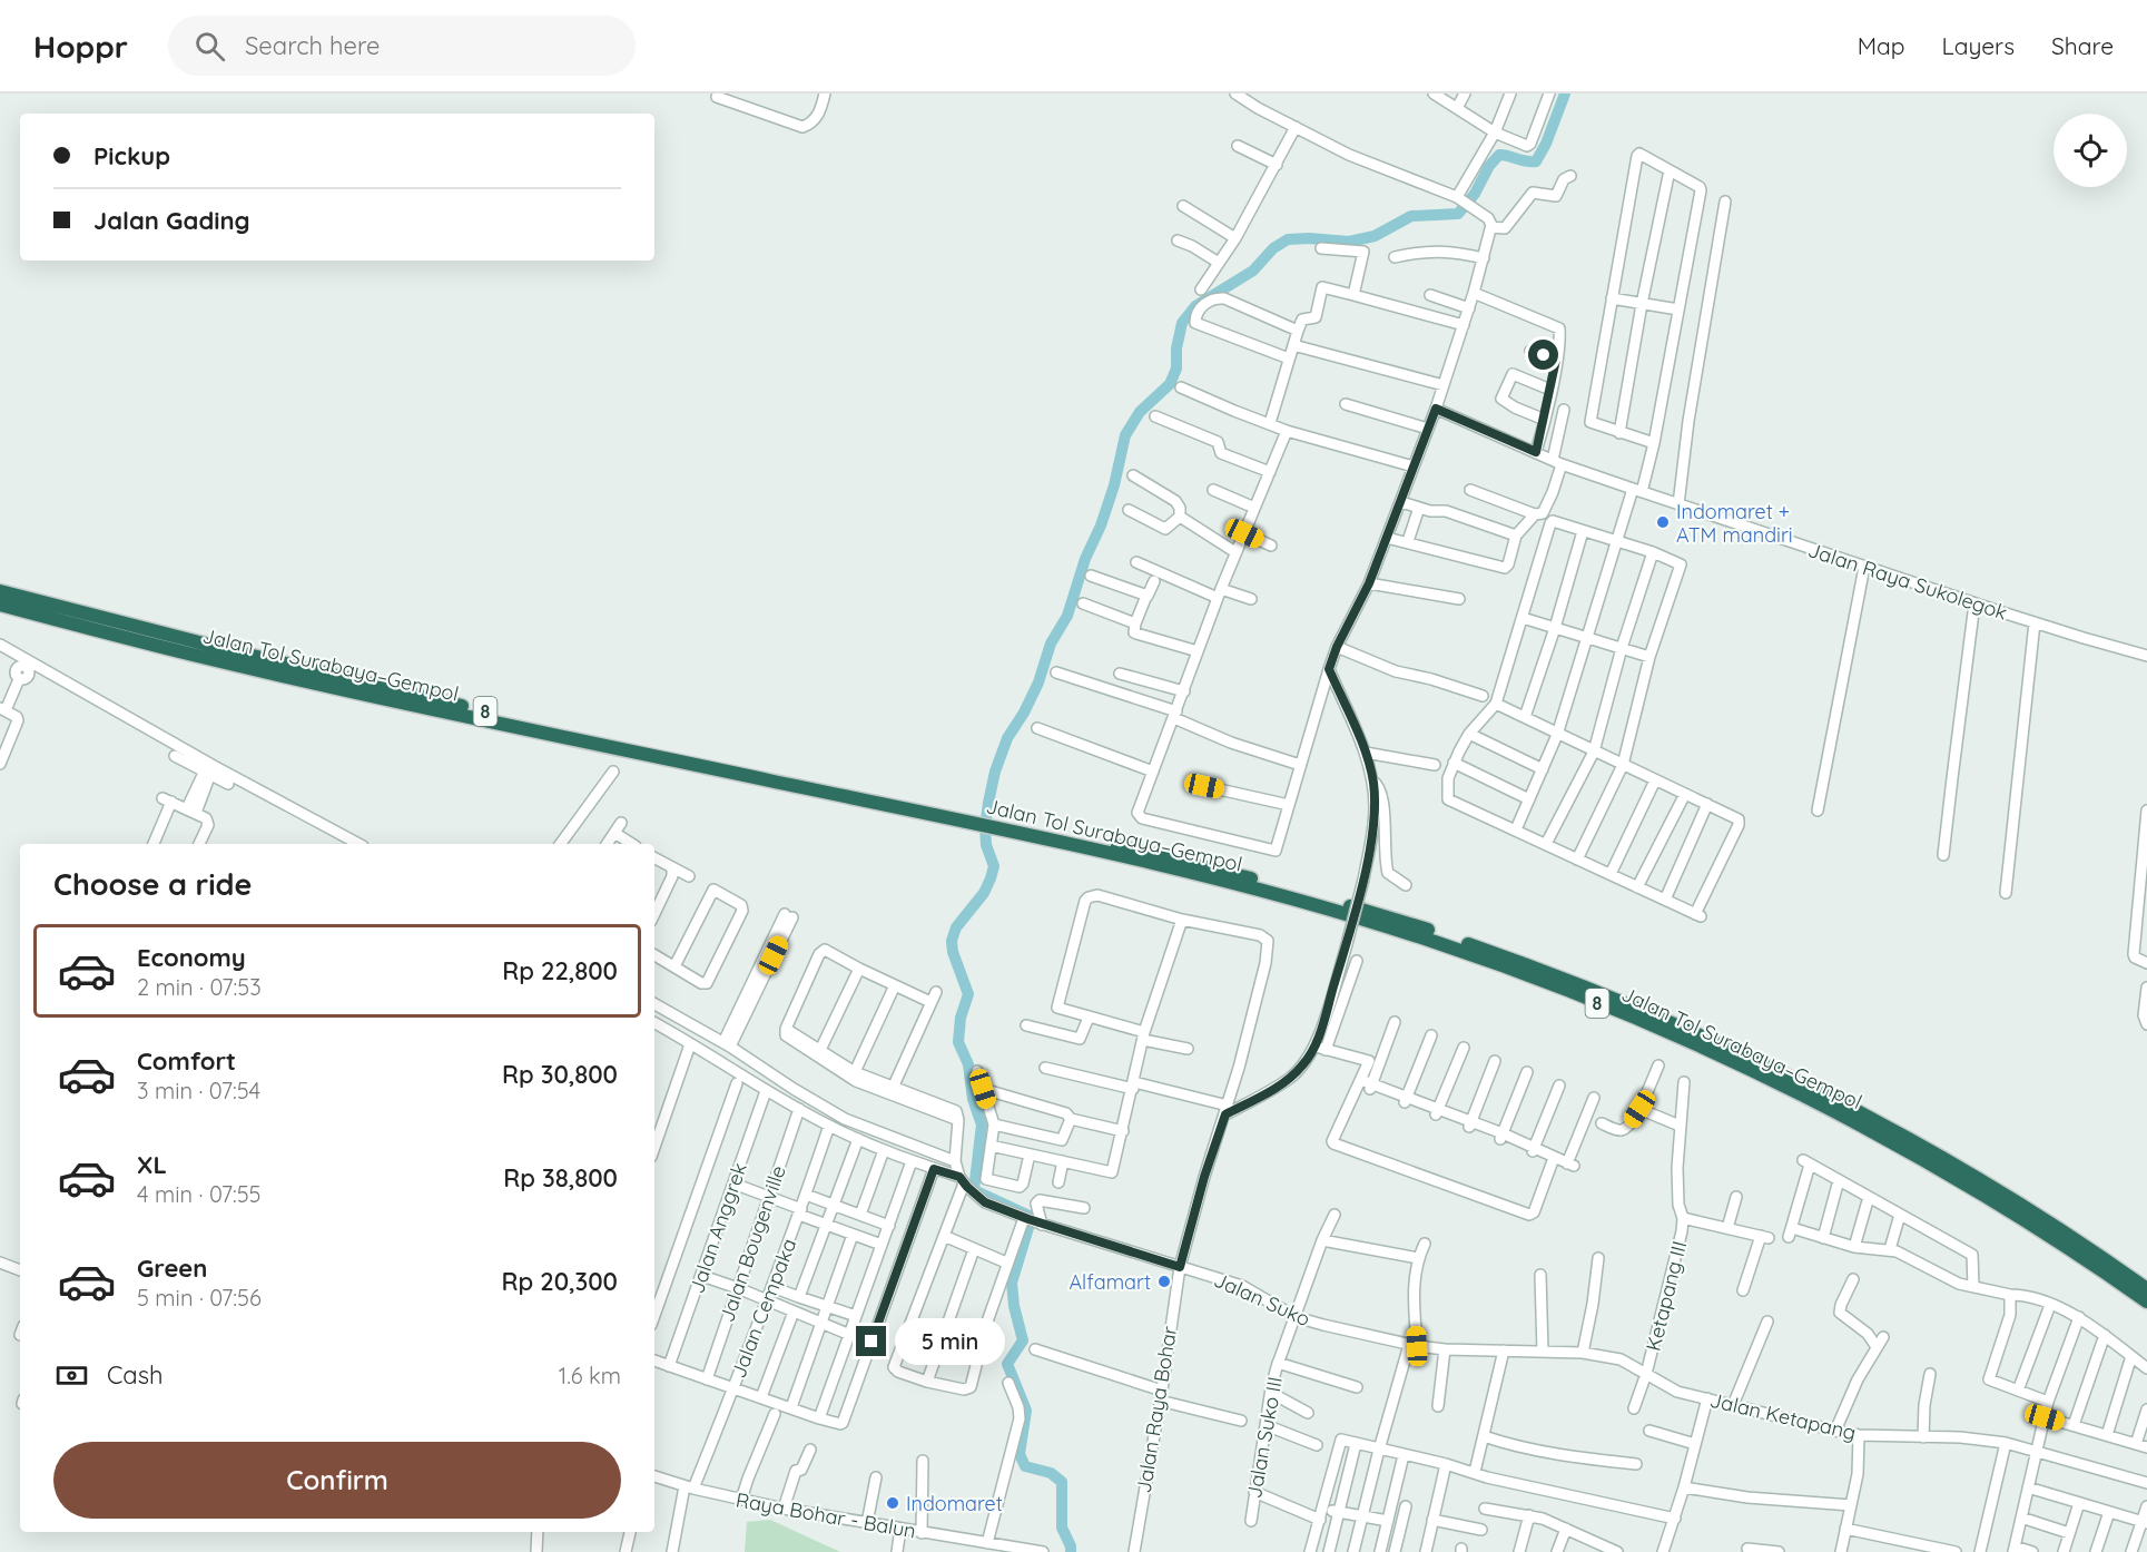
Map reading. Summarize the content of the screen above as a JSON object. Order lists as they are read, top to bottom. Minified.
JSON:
{"streets":{"highway":["Jalan Tol Surabaya–Gempol","8"],"street":["Jalan Raya Sukolegok","Jalan Anggrek","Jalan Bougenville","Ketapang III","Jalan Suko","Jalan Cempaka","Jalan Raya Bohar","Jalan Ketapang","Jalan Suko III","Raya Bohar - Balun"]},"crossings":[["Ketapang III","Jalan Ketapang"],["Jalan Suko","Jalan Raya Bohar"],["Jalan Suko","Jalan Ketapang"],["Jalan Suko","Jalan Suko III"],["Jalan Cempaka","Raya Bohar - Balun"]],"places":["Indomaret + ATM mandiri","Alfamart","Indomaret"],"page":{"header":"Hoppr","search":"Search here","nav":["Map","Layers","Share"],"banner":["Pickup","Jalan Gading"],"heading":"Choose a ride","list":[{"name":"Economy","note":"2 min · 07:53","value":"Rp 22,800"},{"name":"Comfort","note":"3 min · 07:54","value":"Rp 30,800"},{"name":"XL","note":"4 min · 07:55","value":"Rp 38,800"},{"name":"Green","note":"5 min · 07:56","value":"Rp 20,300"}],"bubble":"5 min","pay":["Cash","1.6 km"],"buttons":"Confirm"}}
